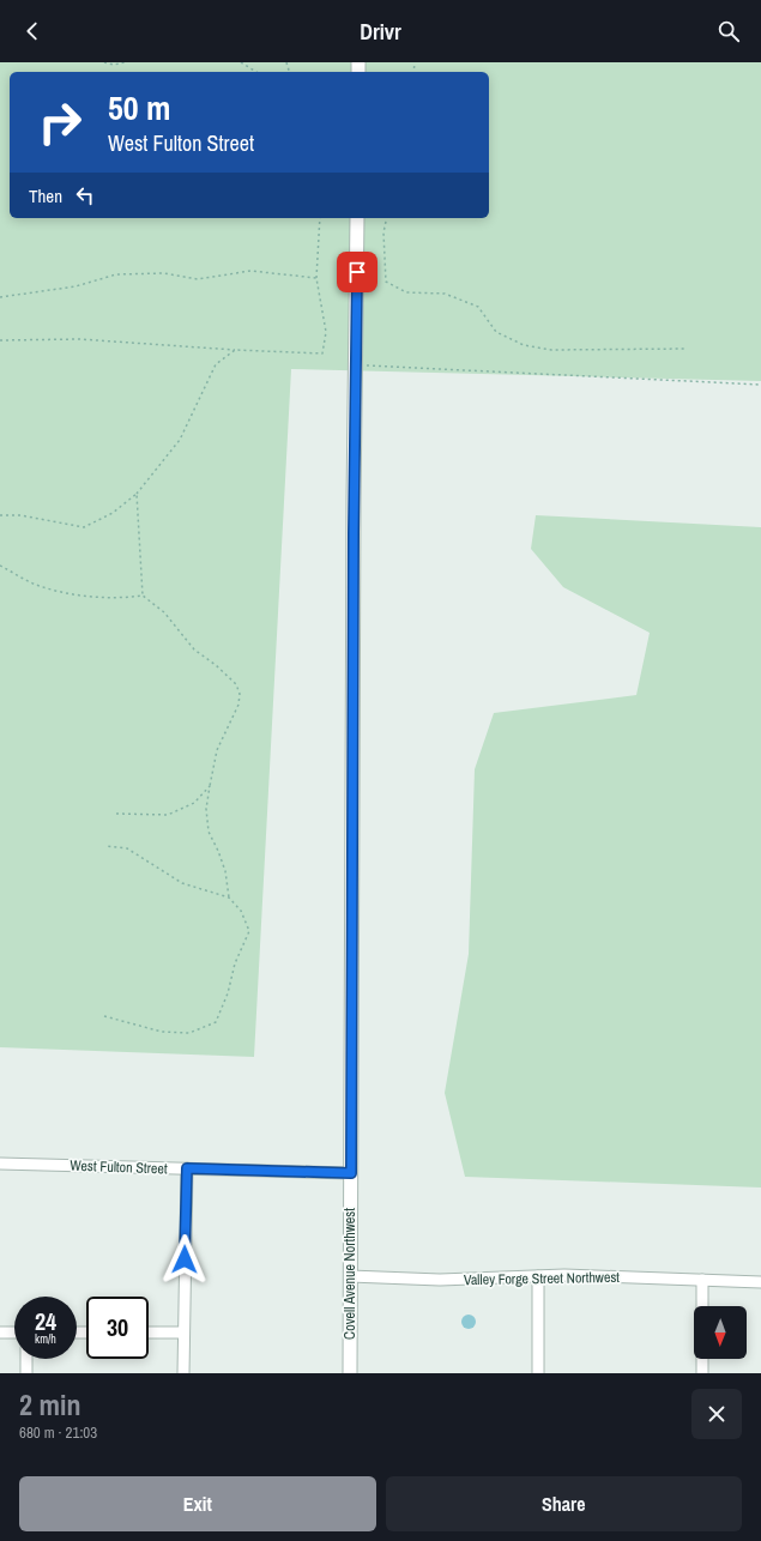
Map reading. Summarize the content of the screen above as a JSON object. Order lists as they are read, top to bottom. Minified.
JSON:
{"streets":{"street":["West Fulton Street","Covell Avenue Northwest","Valley Forge Street Northwest"]},"crossings":[["West Fulton Street","Covell Avenue Northwest"],["Covell Avenue Northwest","Valley Forge Street Northwest"]],"north":"bottom","page":{"header":"Drivr","turn":["50 m","West Fulton Street"],"then":"Then","speed":"24 km/h","limit":"30","heading":["2 min","680 m · 21:03"],"buttons":["Exit","Share"]}}
